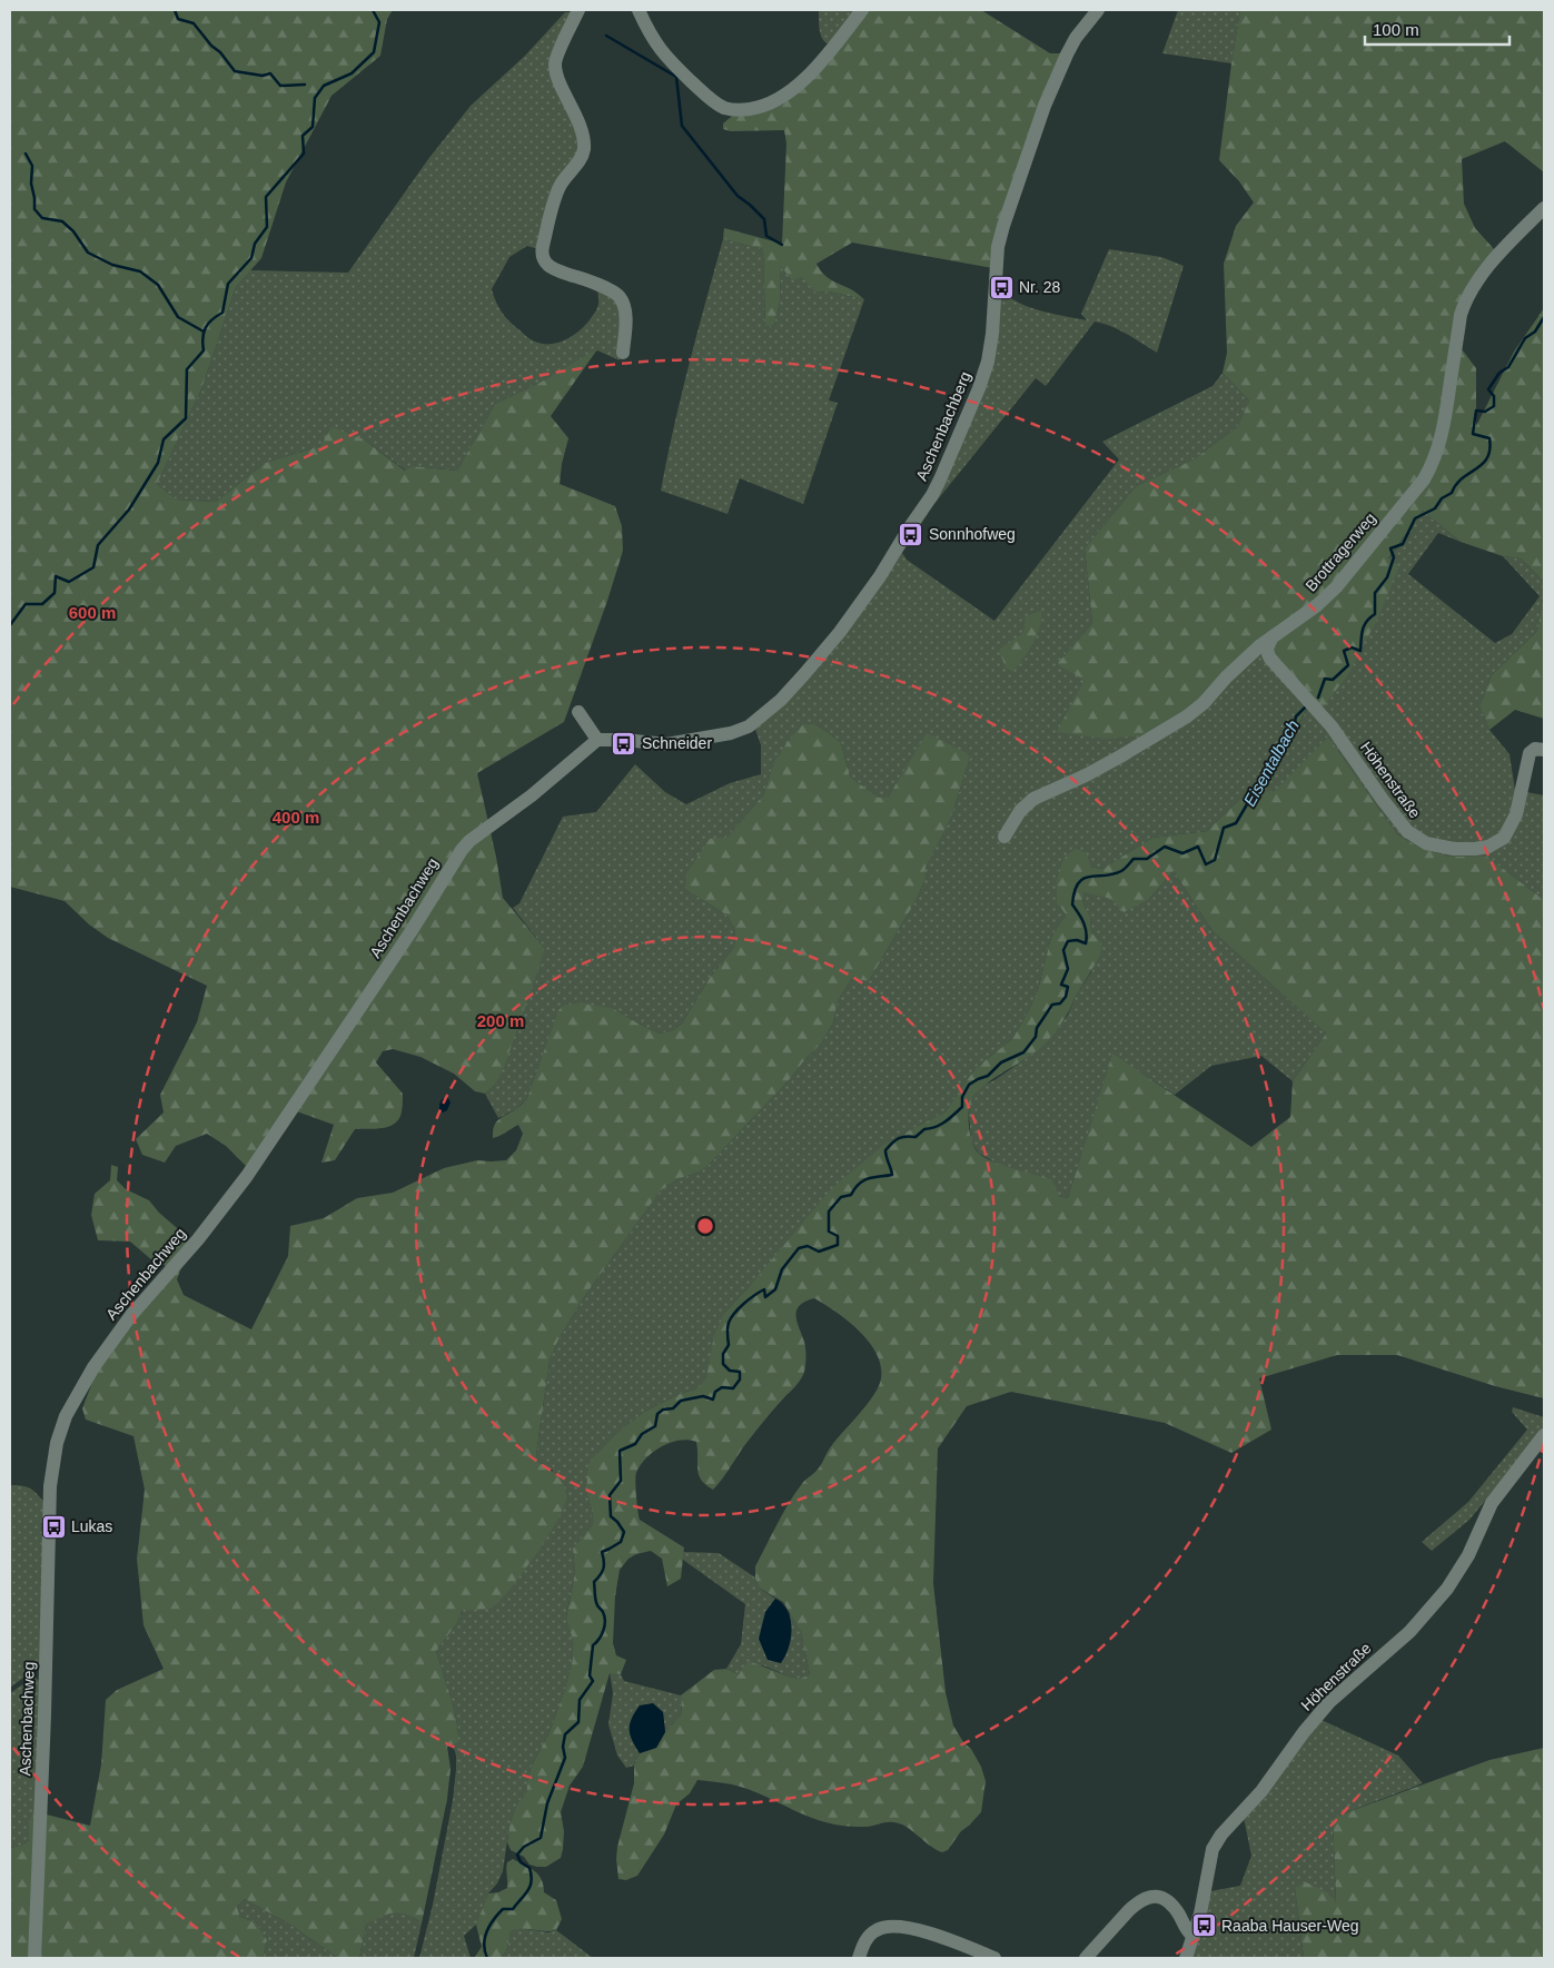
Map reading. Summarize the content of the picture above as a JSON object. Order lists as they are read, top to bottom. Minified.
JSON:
{"streets":{"street":["Aschenbachberg","Brottragerweg","Höhenstraße","Aschenbachweg"]},"crossings":[["Aschenbachberg","Aschenbachweg"],["Brottragerweg","Höhenstraße"]],"water":["Eisentalbach"],"places":{"bus stop":["Nr. 28","Sonnhofweg","Schneider","Lukas","Raaba Hauser-Weg"]},"scale_bar":"100 m","rings":["600 m","400 m","200 m"]}
